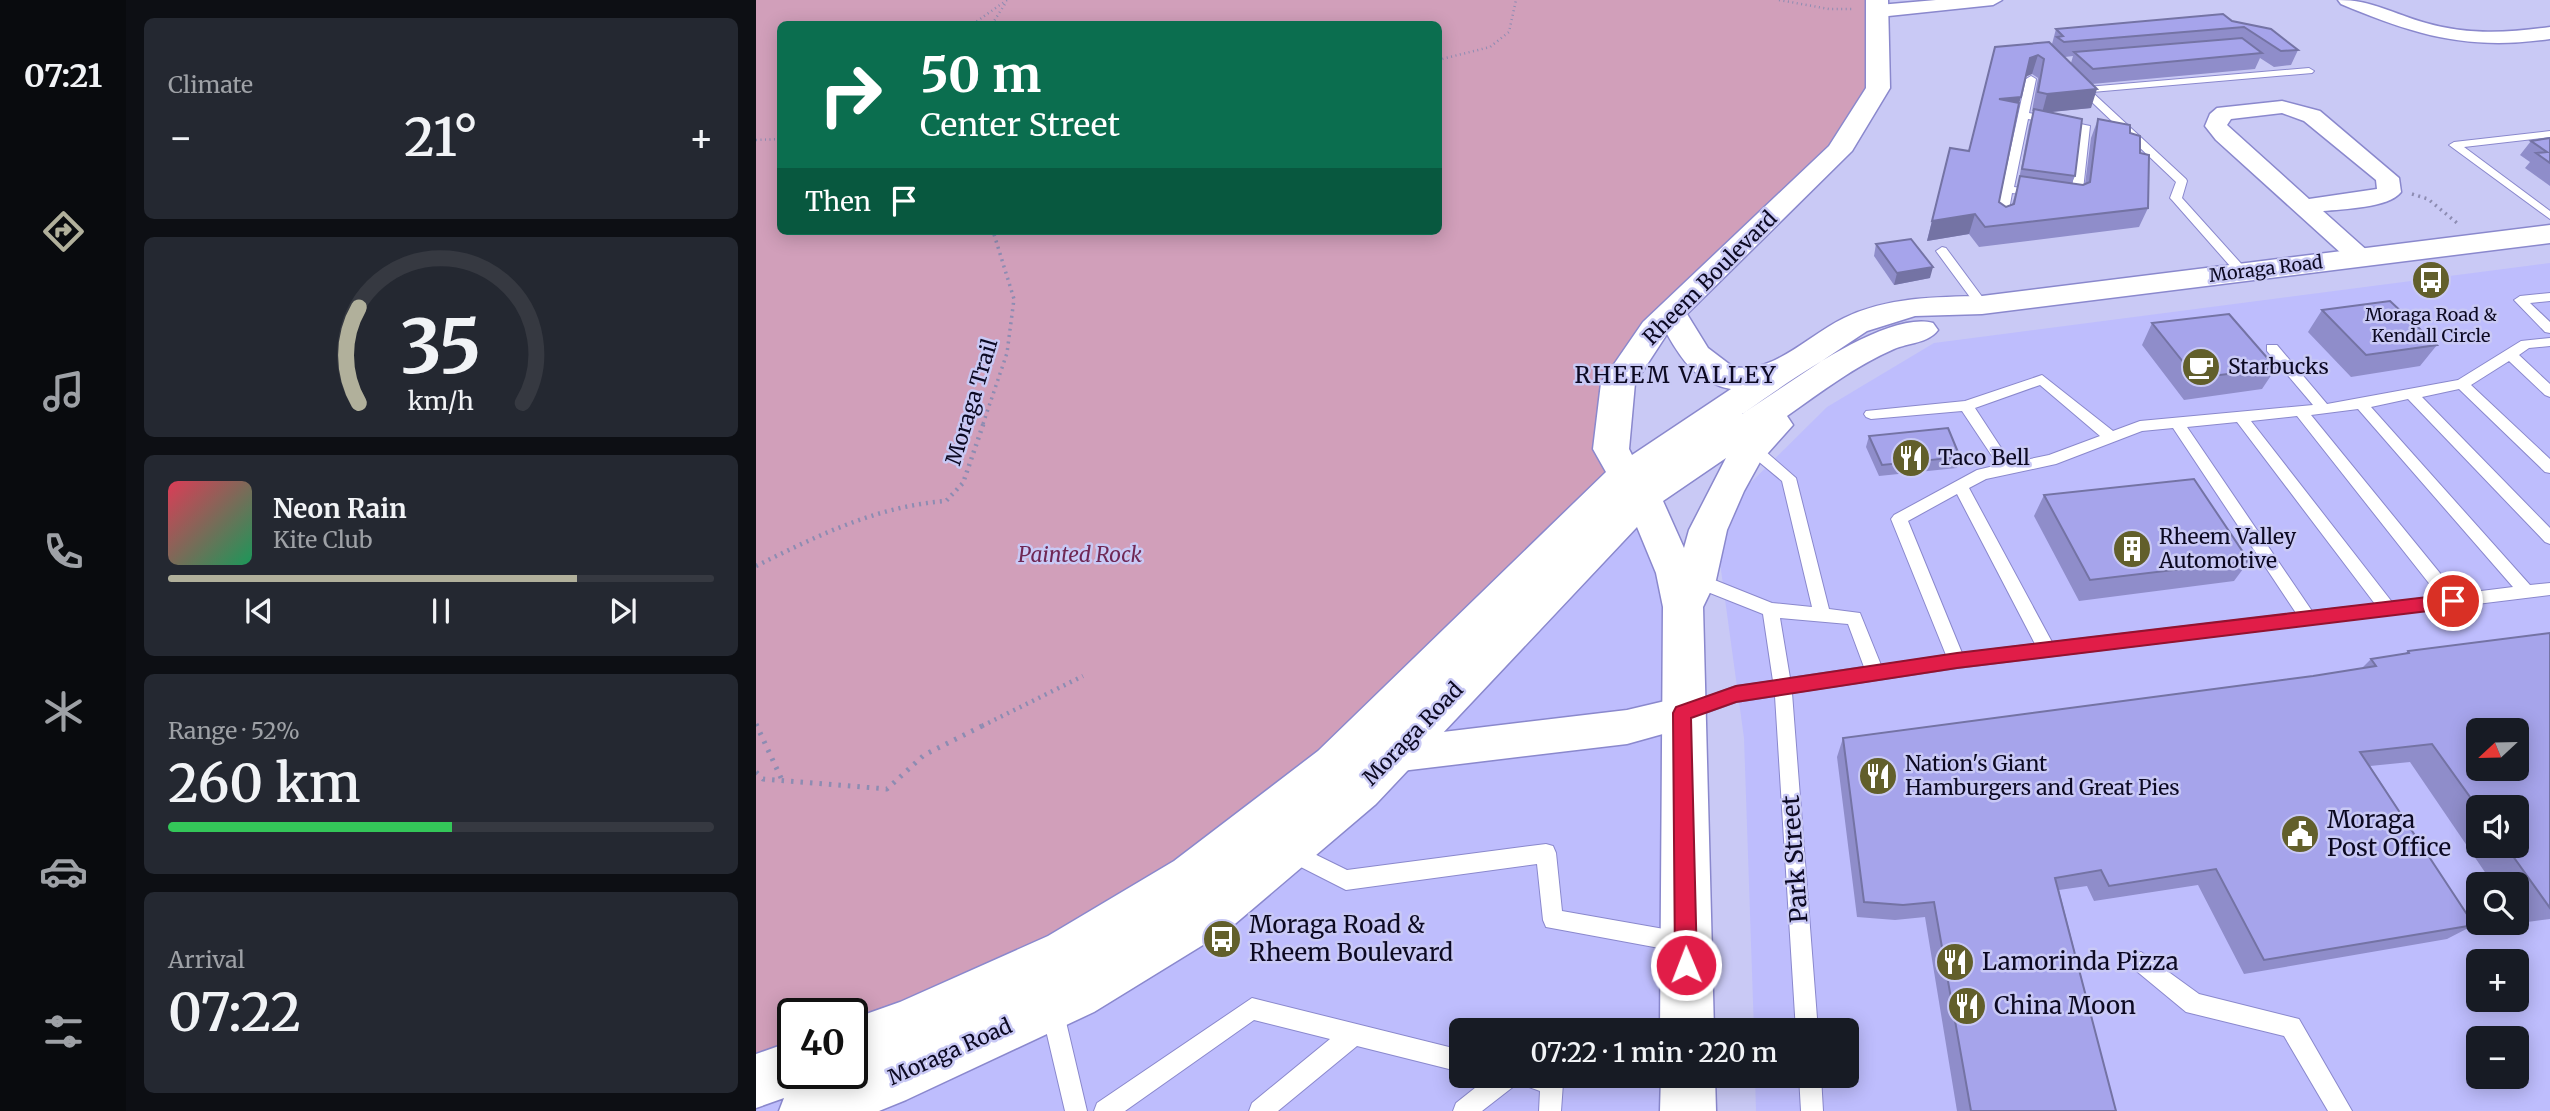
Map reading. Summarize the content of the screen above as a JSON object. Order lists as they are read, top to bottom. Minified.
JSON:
{"streets":{"main road":["Moraga Road","Rheem Boulevard"],"lane":["Park Street"],"path":["Moraga Trail"]},"crossings":[["Moraga Road","Rheem Boulevard"]],"districts":["RHEEM VALLEY"],"parks":["Painted Rock"],"places":{"bus stop":["Moraga Road & Kendall Circle","Moraga Road & Rheem Boulevard"],"cafe":["Starbucks"],"restaurant":["Taco Bell","Nation's Giant Hamburgers and Great Pies","Lamorinda Pizza","China Moon"],"building":["Rheem Valley Automotive"],"public building":["Moraga Post Office"]},"north":"left","page":{"tabs":"07:21","tile":["Climate",["Range · 52%","260 km"],["Arrival","07:22"]],"turn":["50 m","Center Street"],"heat":["−","21°","+"],"then":"Then","song":["Neon Rain","Kite Club"],"map_buttons":["+","−"],"limit":"40","trip":"07:22 · 1 min · 220 m","gauge":["35","km/h"]}}
